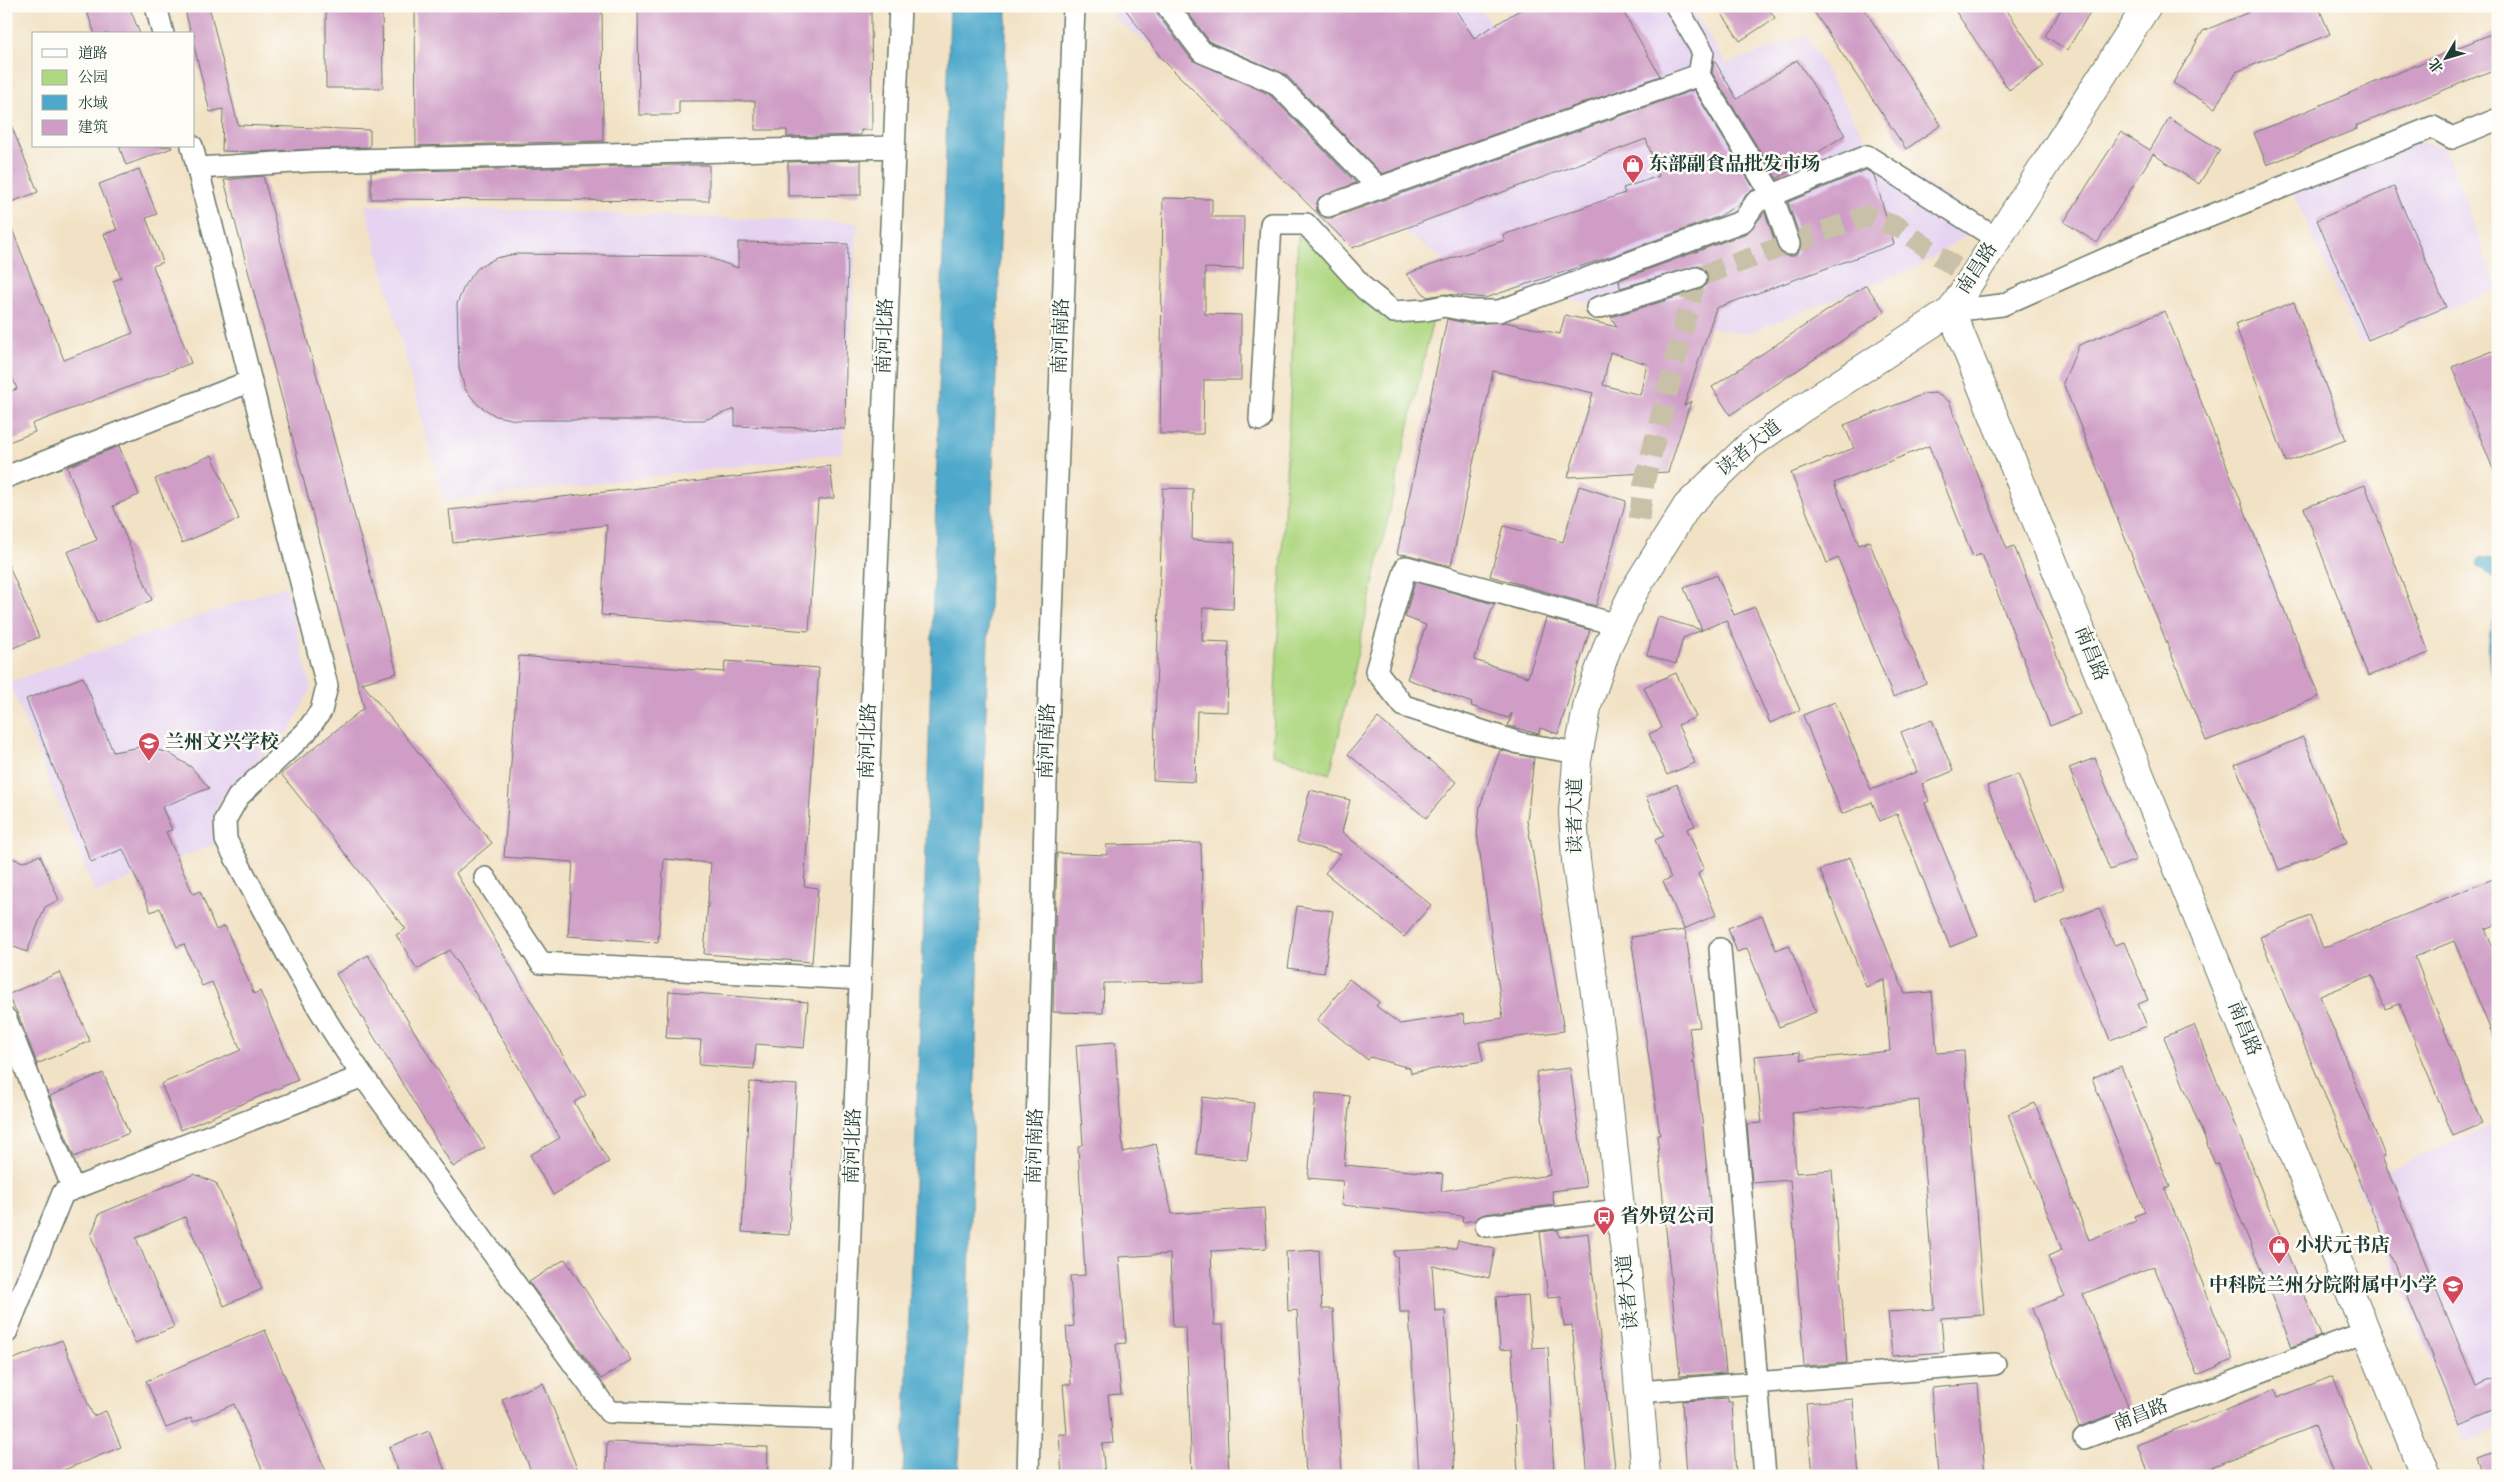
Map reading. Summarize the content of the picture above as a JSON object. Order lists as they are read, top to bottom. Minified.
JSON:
{"streets":{"main road":["南昌路","读者大道"],"street":["南河北路","南河南路"]},"crossings":[["南昌路","读者大道"]],"places":{"shop":["东部副食品批发市场","小状元书店"],"school or university":["兰州文兴学校","中科院兰州分院附属中小学"],"bus stop":["省外贸公司"]},"legend":["道路","公园","水域","建筑"],"north":"bottom left"}
